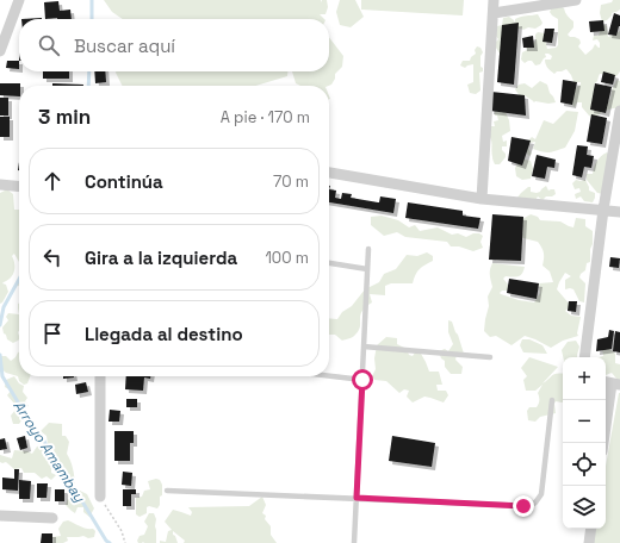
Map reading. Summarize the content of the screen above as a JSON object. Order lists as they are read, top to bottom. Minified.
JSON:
{"water":["Arroyo Amambay"],"page":{"search":"Buscar aquí","heading":["3 min","A pie · 170 m"],"list":[["Continúa","70 m"],["Gira a la izquierda","100 m"],"Llegada al destino"],"map_buttons":["+","−"]}}
